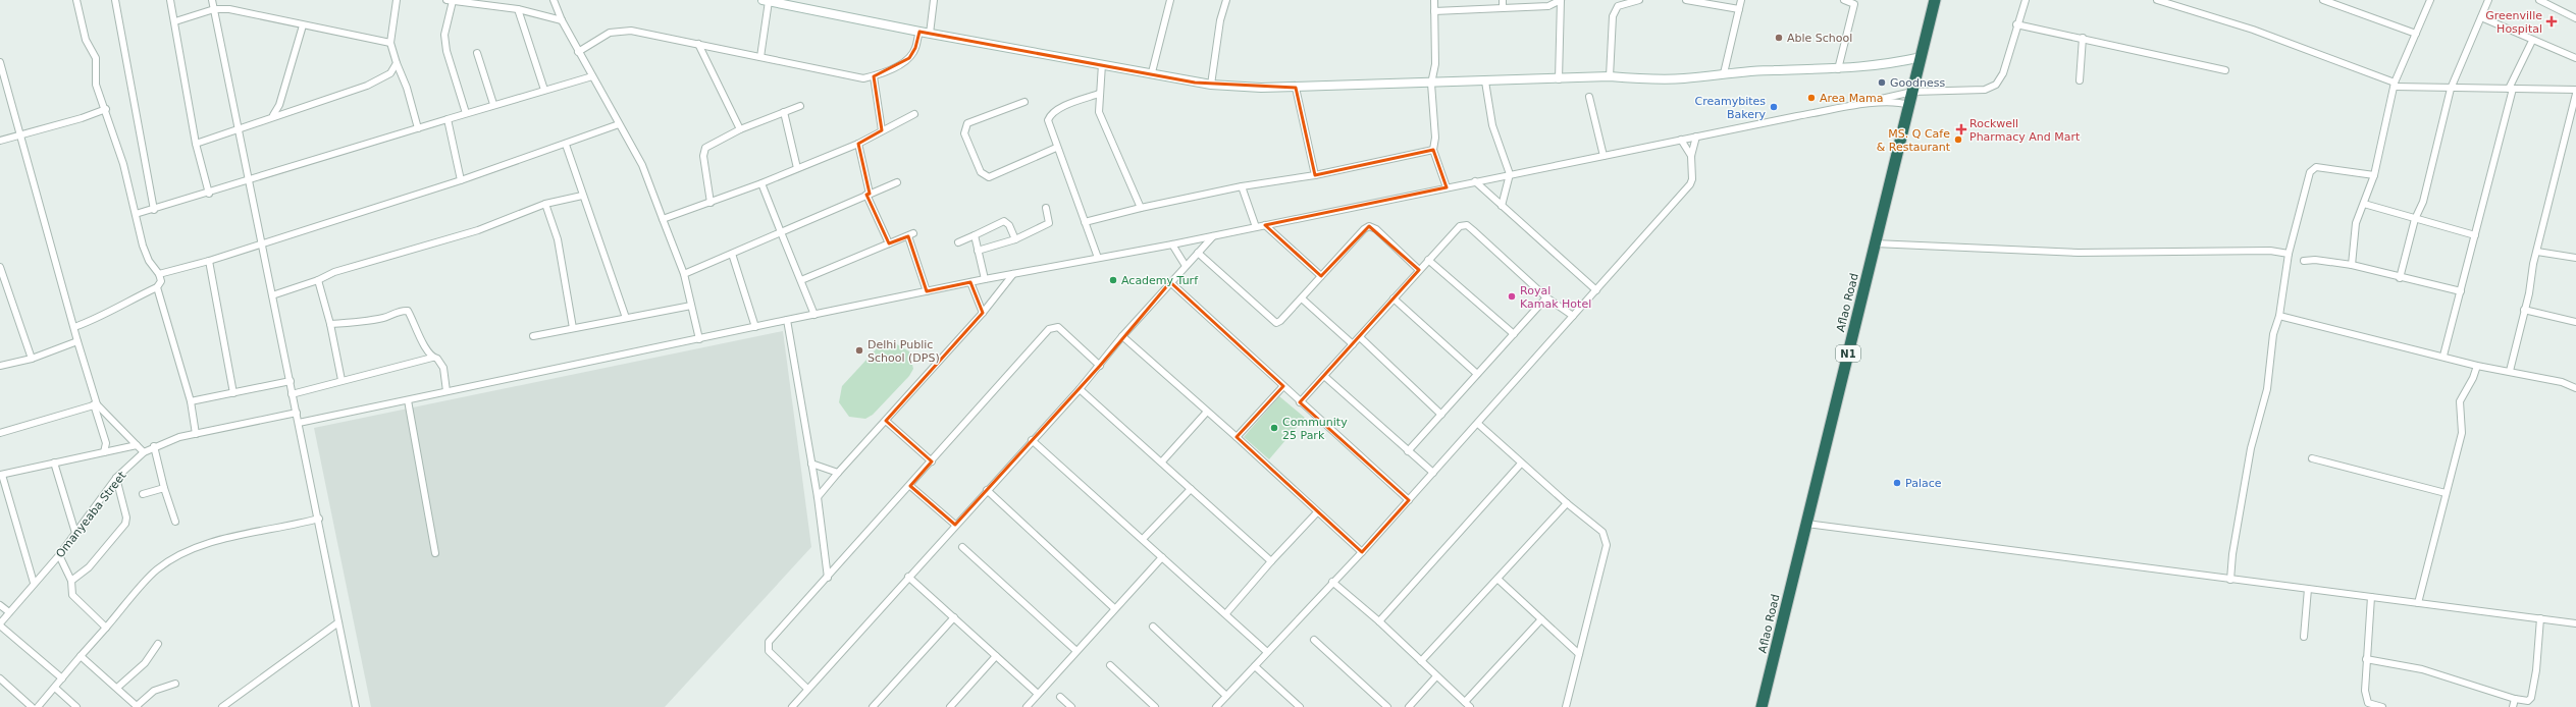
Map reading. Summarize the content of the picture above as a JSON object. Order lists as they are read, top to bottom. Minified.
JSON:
{"streets":{"highway":["Aflao Road","N1"],"street":["Omanyeaba Street"]},"places":{"health":["Greenville Hospital","Rockwell Pharmacy And Mart"],"other":["Able School","Goodness","Area Mama","Creamybites Bakery","MS. Q Cafe & Restaurant","Academy Turf","Royal Kamak Hotel","Delhi Public School (DPS)","Community 25 Park","Palace"]}}
